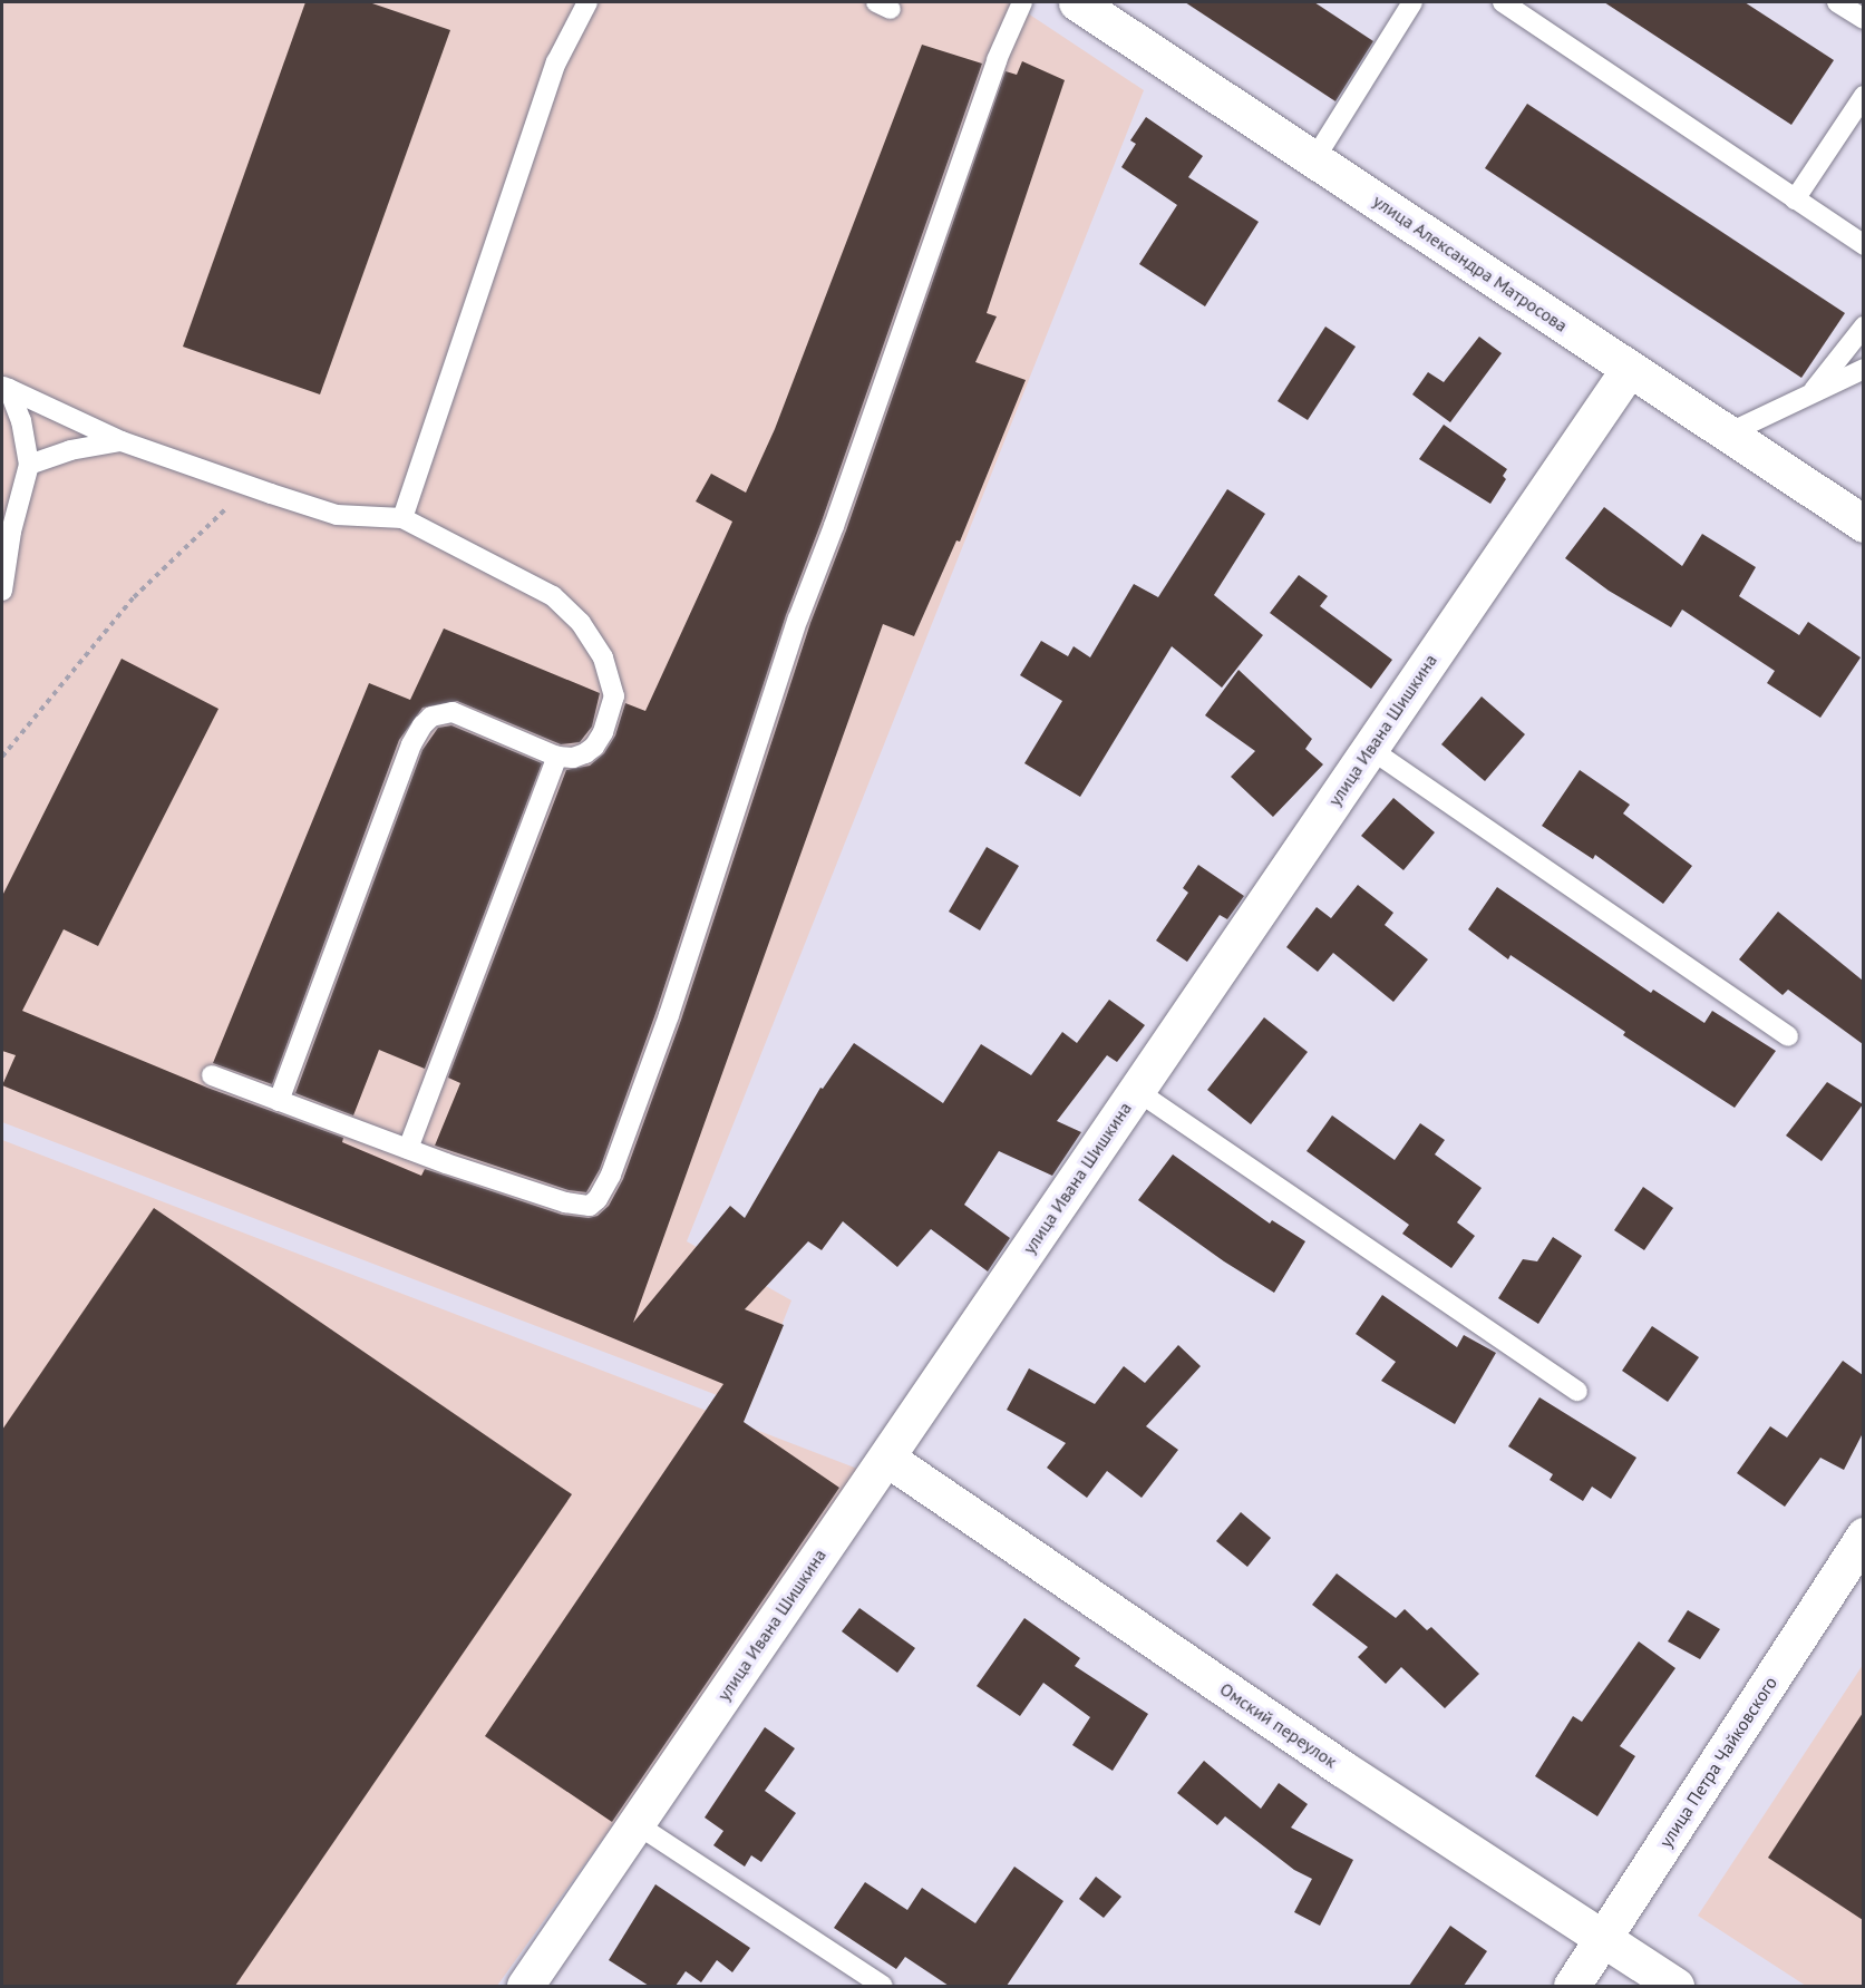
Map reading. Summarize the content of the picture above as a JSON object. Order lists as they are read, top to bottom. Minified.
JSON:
{"streets":{"street":["улица Александра Матросова","улица Ивана Шишкина","Омский переулок","улица Петра Чайковского"]},"crossings":[["улица Александра Матросова","улица Ивана Шишкина"],["улица Ивана Шишкина","Омский переулок"],["Омский переулок","улица Петра Чайковского"]]}
